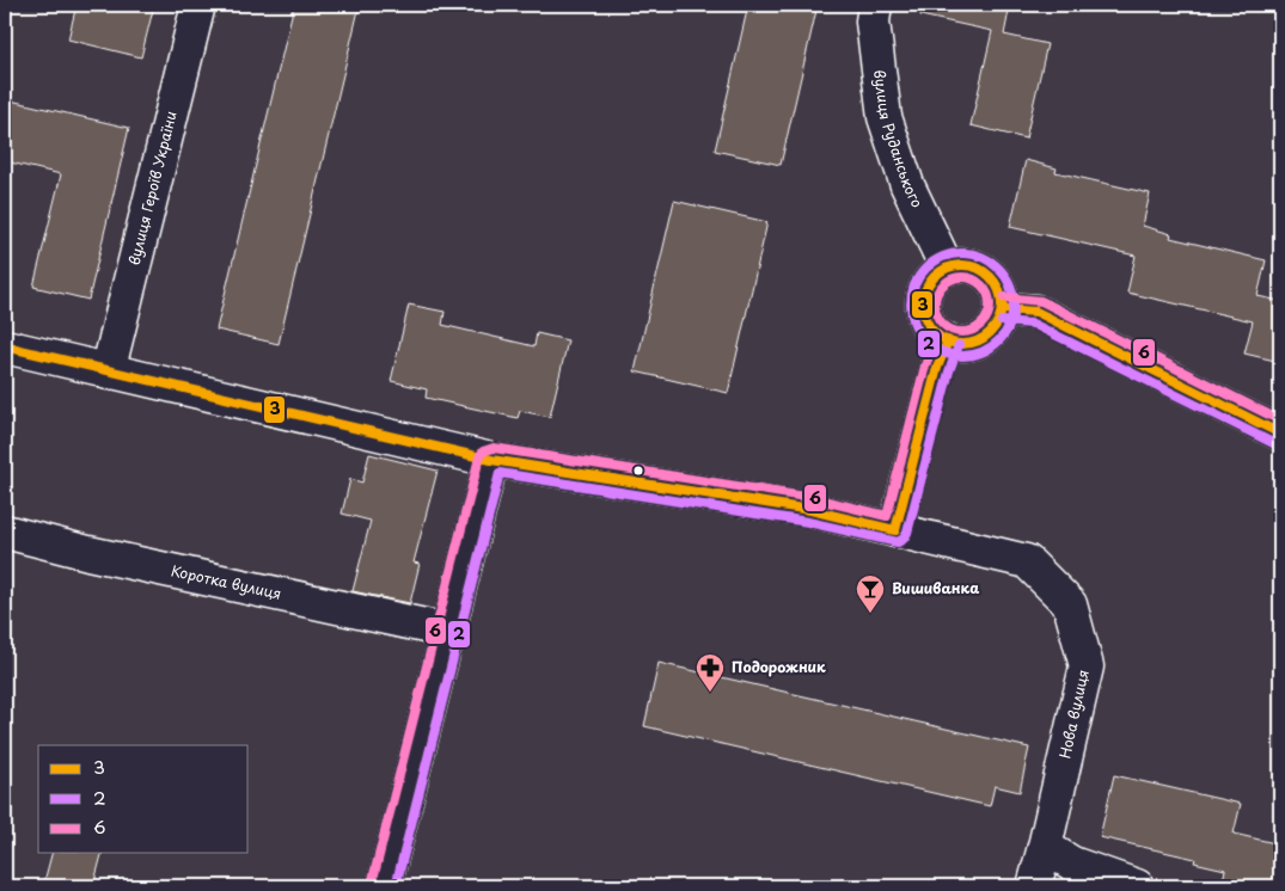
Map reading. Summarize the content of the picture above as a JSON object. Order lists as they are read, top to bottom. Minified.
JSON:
{"streets":{"street":["вулиця Руданського","вулиця Героїв України","Коротка вулиця","Нова вулиця"]},"crossings":[["вулиця Героїв України","Нова вулиця"]],"places":{"bar":["Вишиванка"],"pharmacy":["Подорожник"]},"lines":["transit line 2","transit line 3","transit line 6"],"legend":["3","2","6"]}
